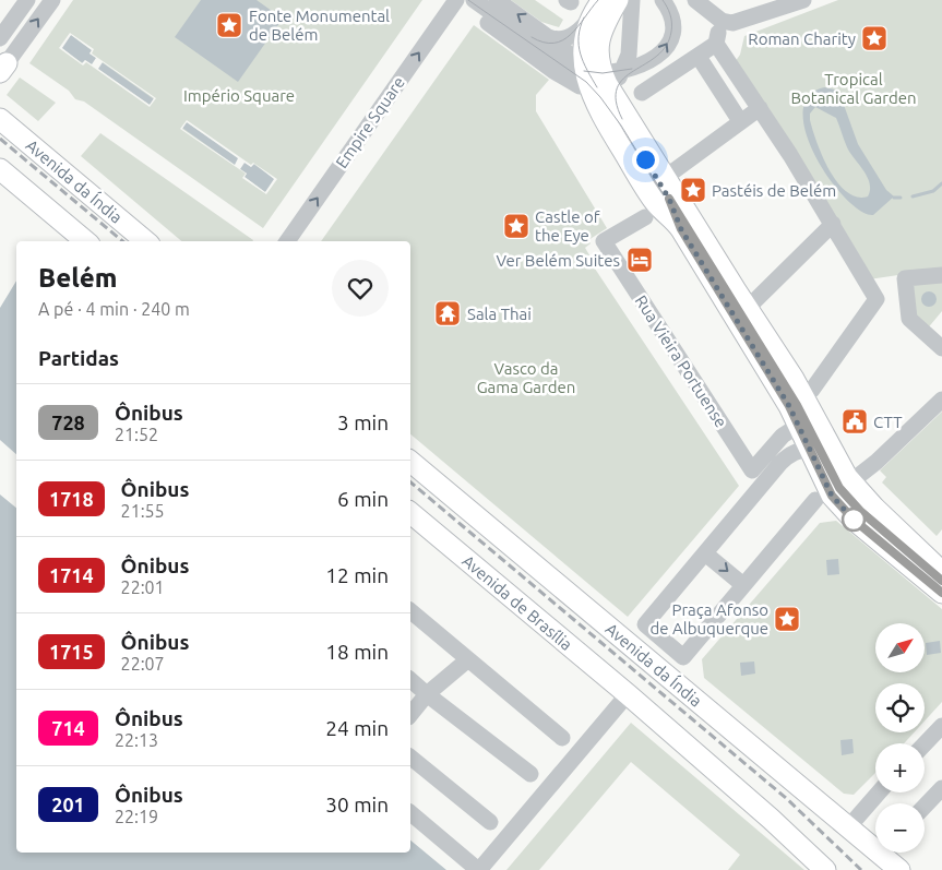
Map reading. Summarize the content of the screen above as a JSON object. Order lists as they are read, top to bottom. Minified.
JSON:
{"streets":{"main road":["Avenida da Índia","Avenida de Brasília"],"street":["Empire Square","Rua Vieira Portuense"]},"one_way":["Empire Square"],"parks":["Tropical Botanical Garden","Império Square","Vasco da Gama Garden"],"places":{"place":["Fonte Monumental de Belém","Roman Charity","Pastéis de Belém","Castle of the Eye","Praça Afonso de Albuquerque"],"hotel":["Ver Belém Suites"],"temple":["Sala Thai"],"public building":["CTT"]},"lines":["bus line 728"],"north":"top right","page":{"heading":[["Belém","A pé · 4 min · 240 m"],"Partidas"],"list":[{"mark":"728","name":"Ônibus","note":"21:52","value":"3 min"},{"mark":"1718","name":"Ônibus","note":"21:55","value":"6 min"},{"mark":"1714","name":"Ônibus","note":"22:01","value":"12 min"},{"mark":"1715","name":"Ônibus","note":"22:07","value":"18 min"},{"mark":"714","name":"Ônibus","note":"22:13","value":"24 min"},{"mark":"201","name":"Ônibus","note":"22:19","value":"30 min"}],"map_buttons":["+","−"]}}
